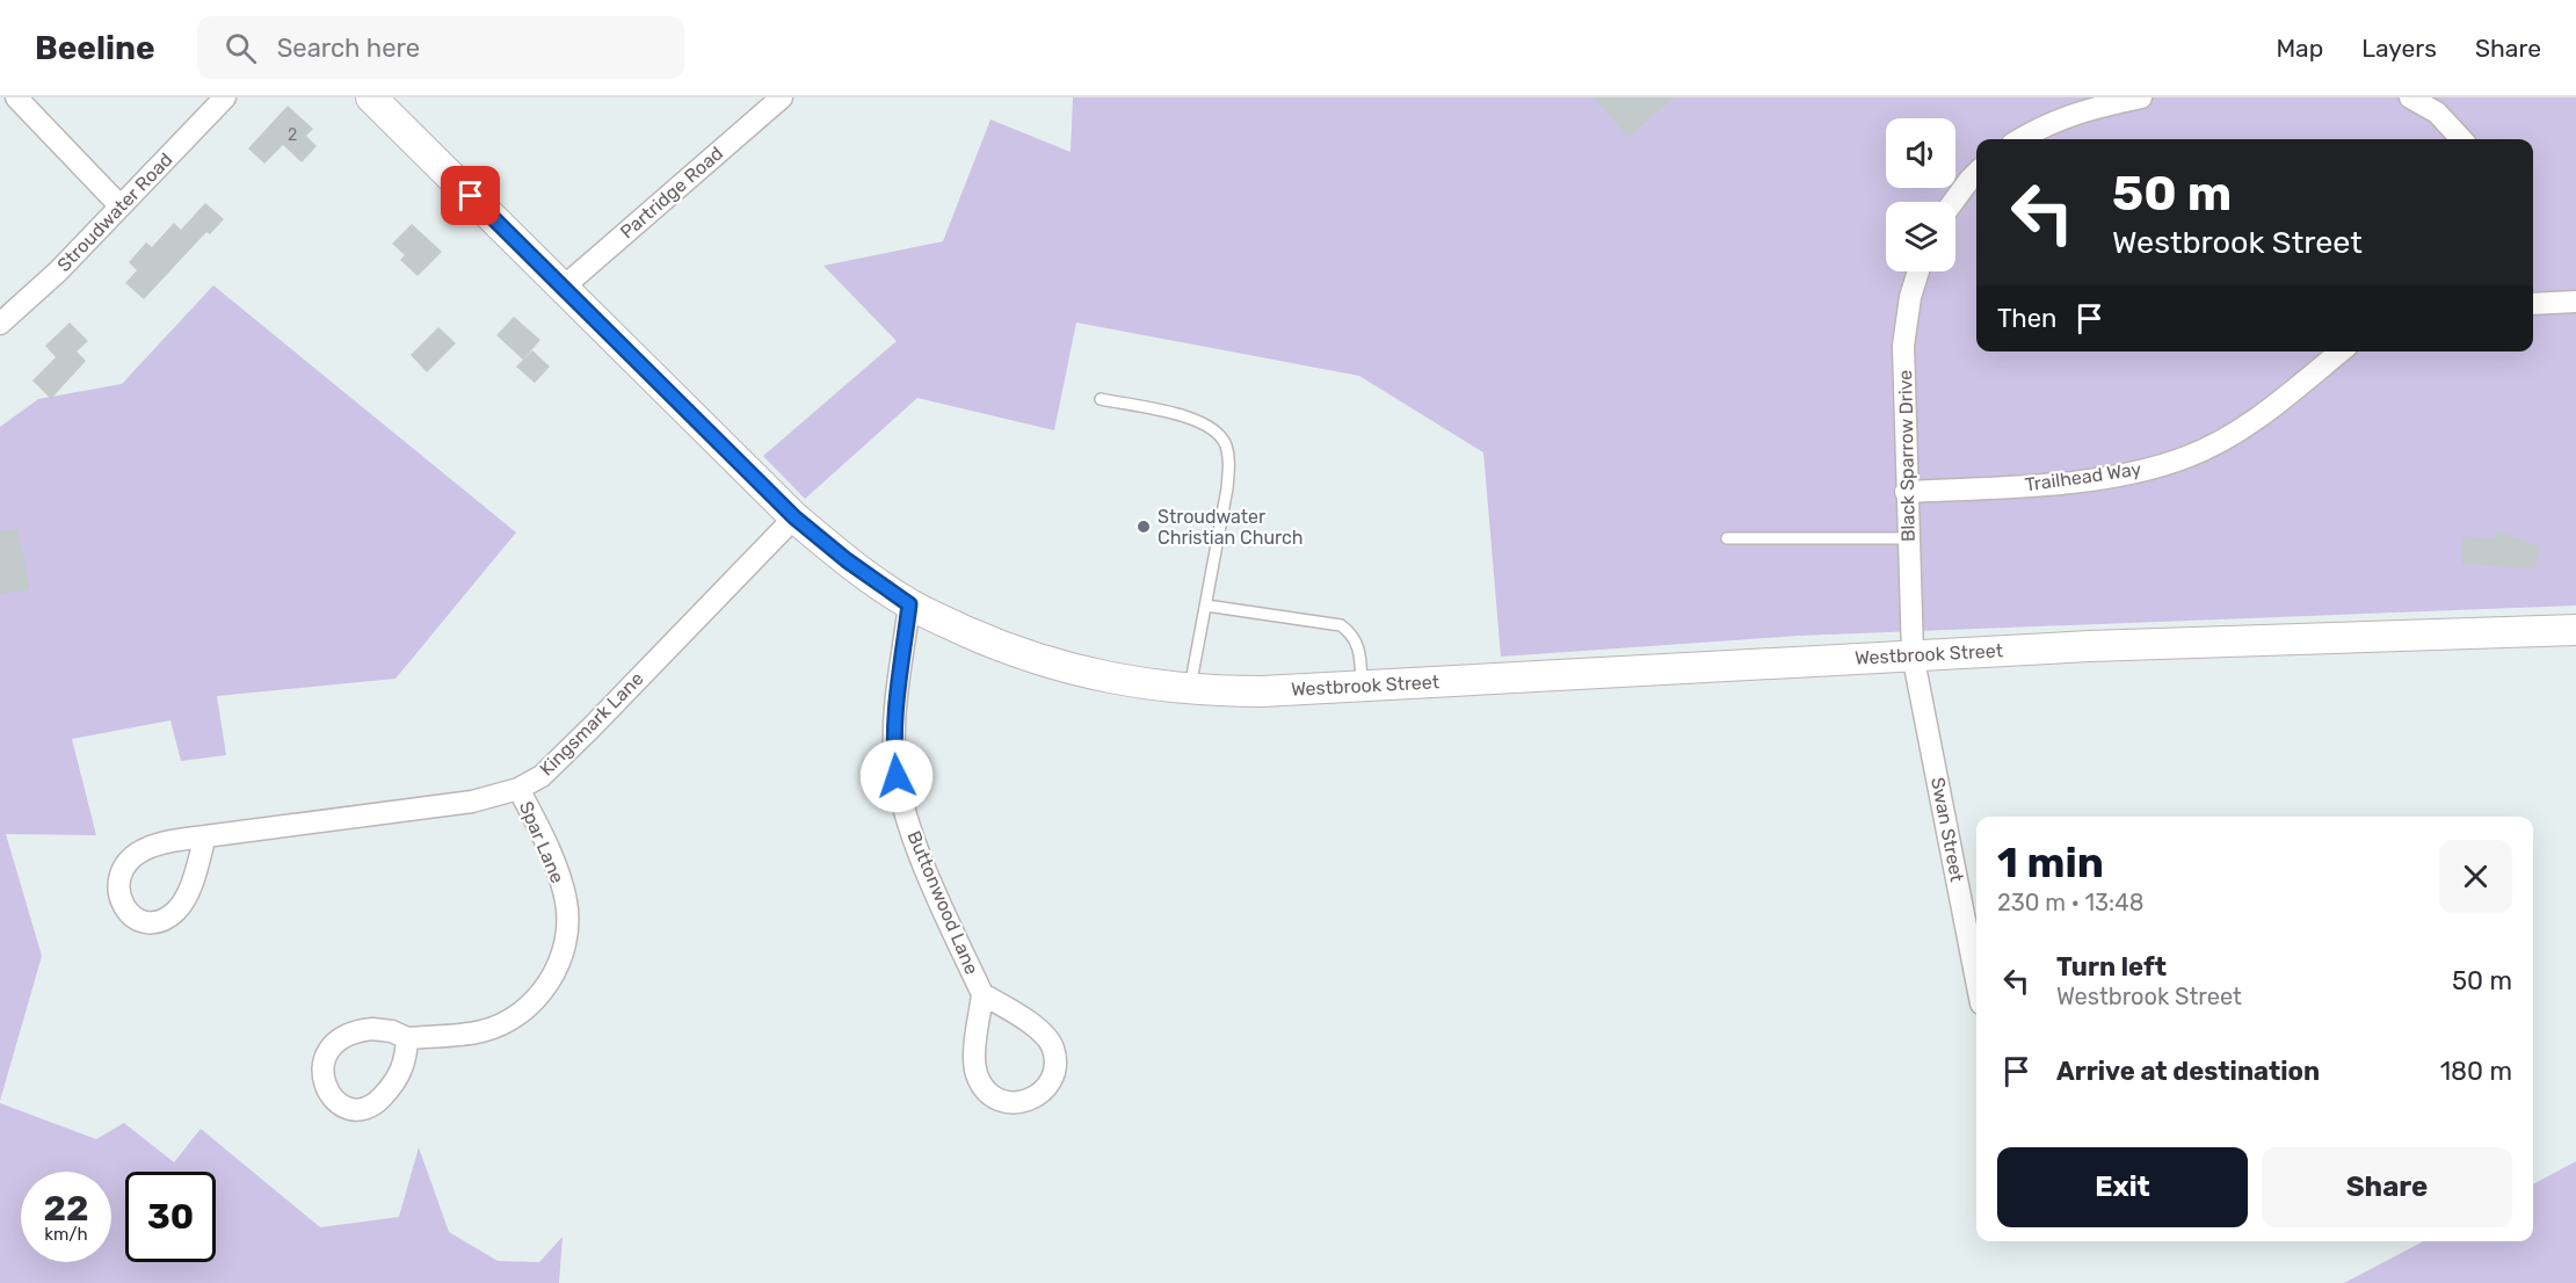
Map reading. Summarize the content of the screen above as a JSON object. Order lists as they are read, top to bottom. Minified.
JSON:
{"streets":{"main road":["Westbrook Street"],"street":["Partridge Road","Stroudwater Road","Black Sparrow Drive","Trailhead Way","Kingsmark Lane","Swan Street","Spar Lane","Buttonwood Lane"]},"crossings":[["Partridge Road","Westbrook Street"],["Black Sparrow Drive","Trailhead Way"],["Black Sparrow Drive","Westbrook Street"],["Black Sparrow Drive","Swan Street"],["Westbrook Street","Kingsmark Lane"],["Westbrook Street","Swan Street"],["Westbrook Street","Buttonwood Lane"],["Kingsmark Lane","Spar Lane"]],"places":["Stroudwater Christian Church"],"house_numbers":["2"],"page":{"header":"Beeline","search":"Search here","nav":["Map","Layers","Share"],"turn":["50 m","Westbrook Street"],"then":"Then","heading":["1 min","230 m · 13:48"],"list":[{"name":"Turn left","note":"Westbrook Street","value":"50 m"},{"name":"Arrive at destination","value":"180 m"}],"buttons":["Exit","Share"],"speed":"22 km/h","limit":"30"}}
